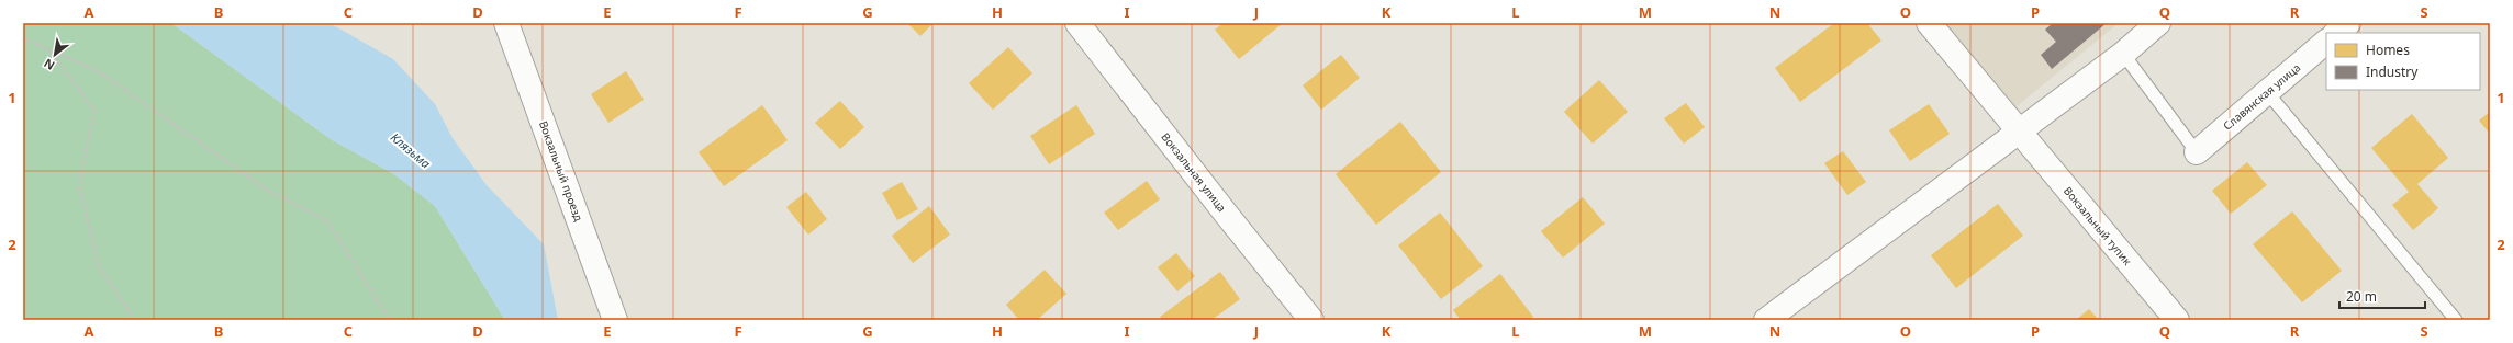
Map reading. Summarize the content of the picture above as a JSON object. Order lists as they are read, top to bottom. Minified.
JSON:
{"streets":{"street":["Славянская улица","Вокзальный проезд","Вокзальная улица","Вокзальный тупик"]},"water":["Клязьма"],"legend":["Homes","Industry"],"scale_bar":"20 m","north":"bottom left","grid":{"columns":["A","B","C","D","E","F","G","H","I","J","K","L","M","N","O","P","Q","R","S"],"rows":["1","2"]}}
